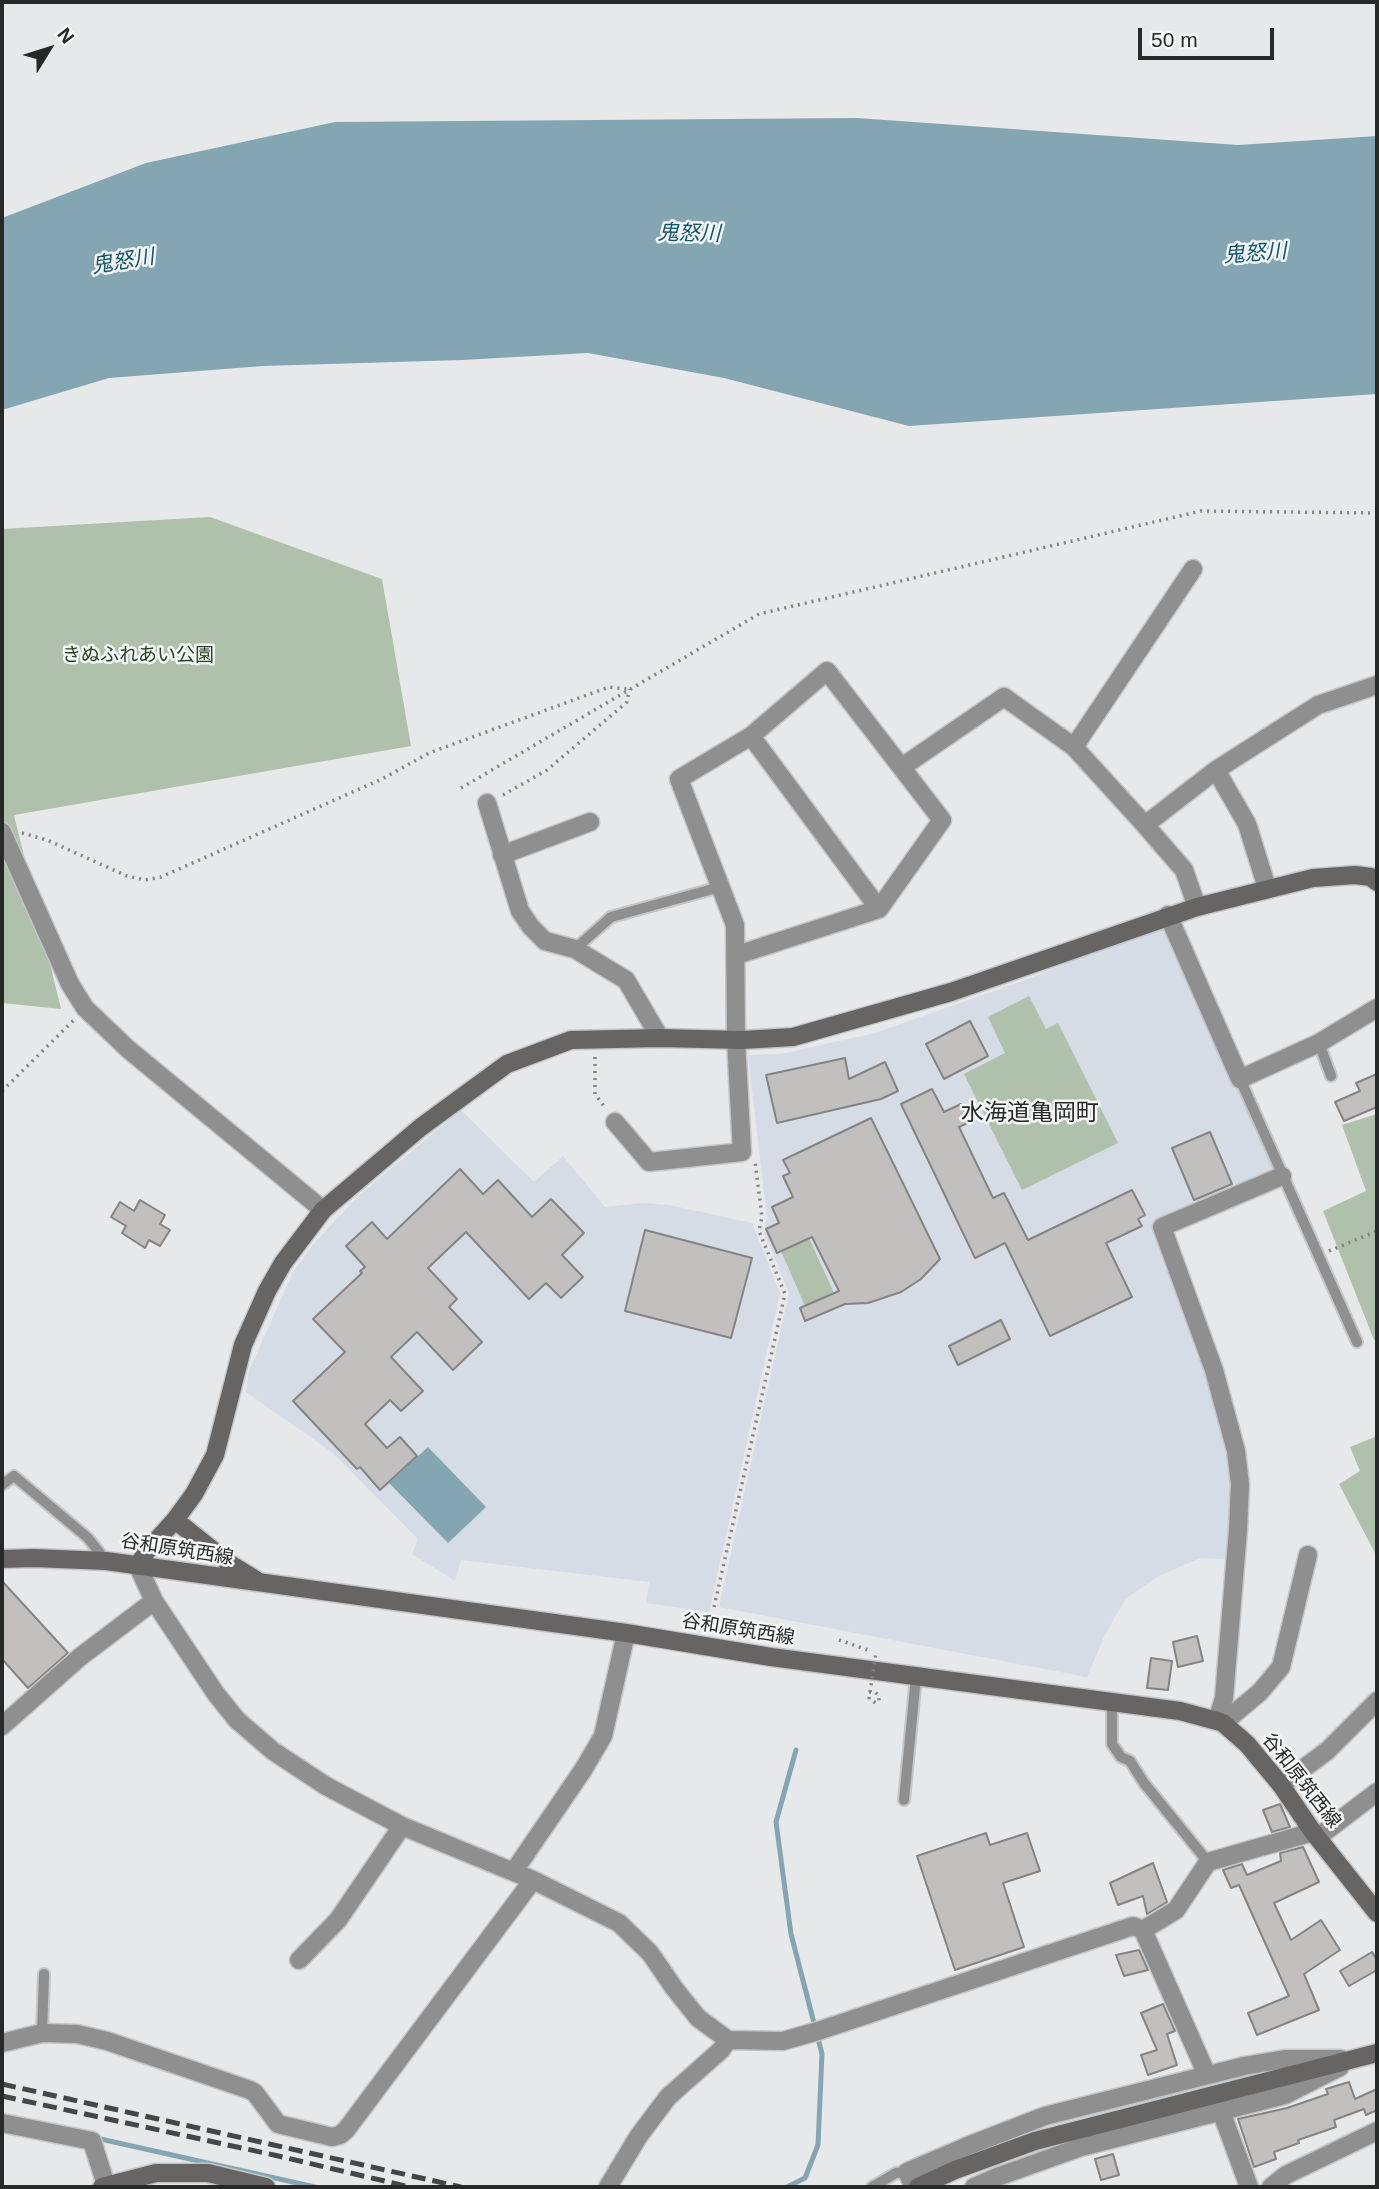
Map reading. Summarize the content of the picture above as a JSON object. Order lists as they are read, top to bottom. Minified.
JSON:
{"streets":{"street":["谷和原筑西線"]},"districts":["水海道亀岡町"],"water":["鬼怒川"],"parks":["きぬふれあい公園"],"scale_bar":"50 m","north":"top right"}
